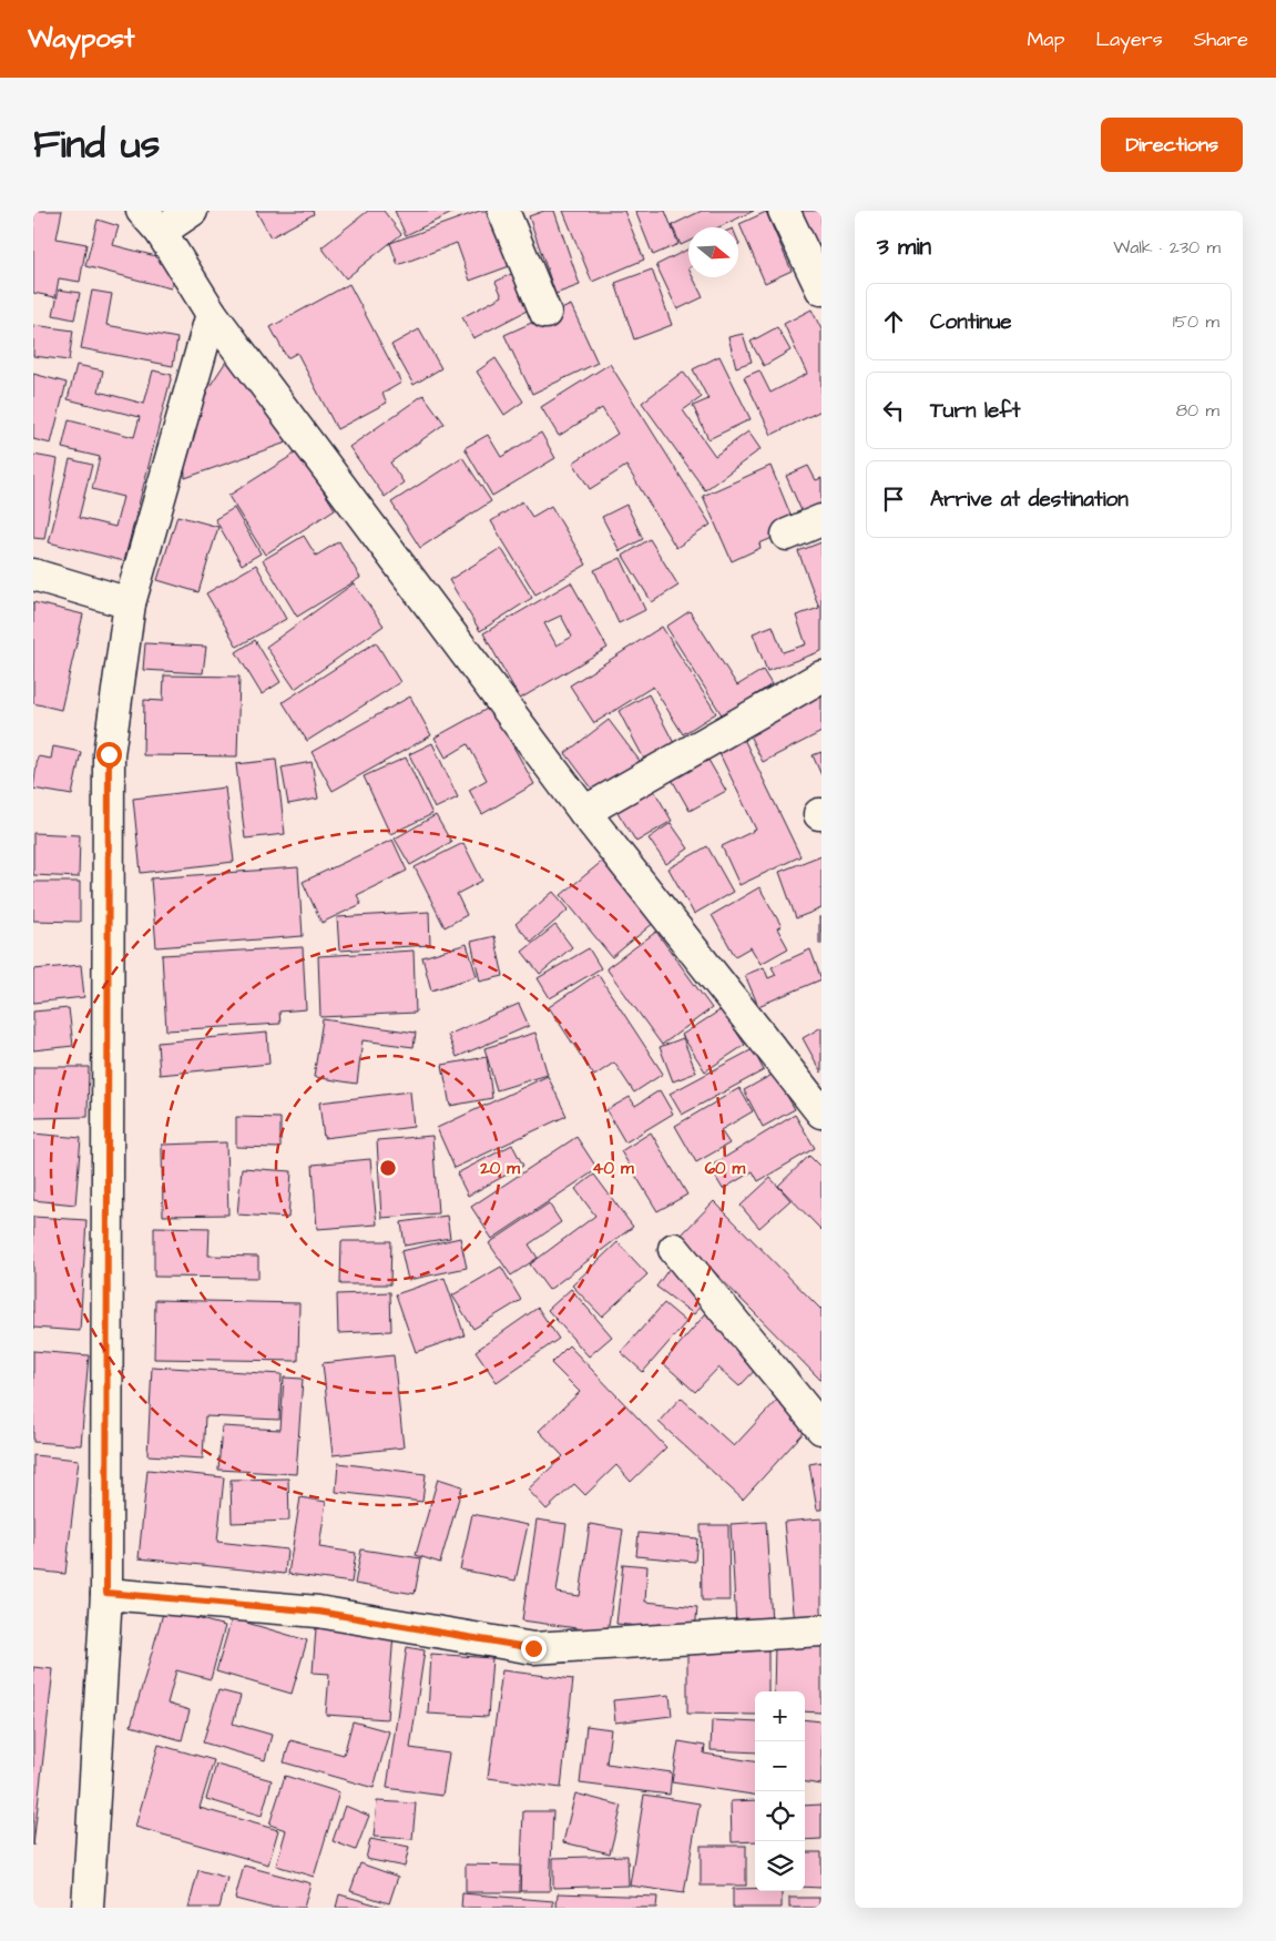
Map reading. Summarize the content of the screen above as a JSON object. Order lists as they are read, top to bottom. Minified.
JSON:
{"north":"right","page":{"header":"Waypost","nav":["Map","Layers","Share"],"title":"Find us","buttons":"Directions","heading":["3 min","Walk · 230 m"],"list":[["Continue","150 m"],["Turn left","80 m"],"Arrive at destination"],"map_buttons":["+","−"]},"rings":["20 m","40 m","60 m"]}
